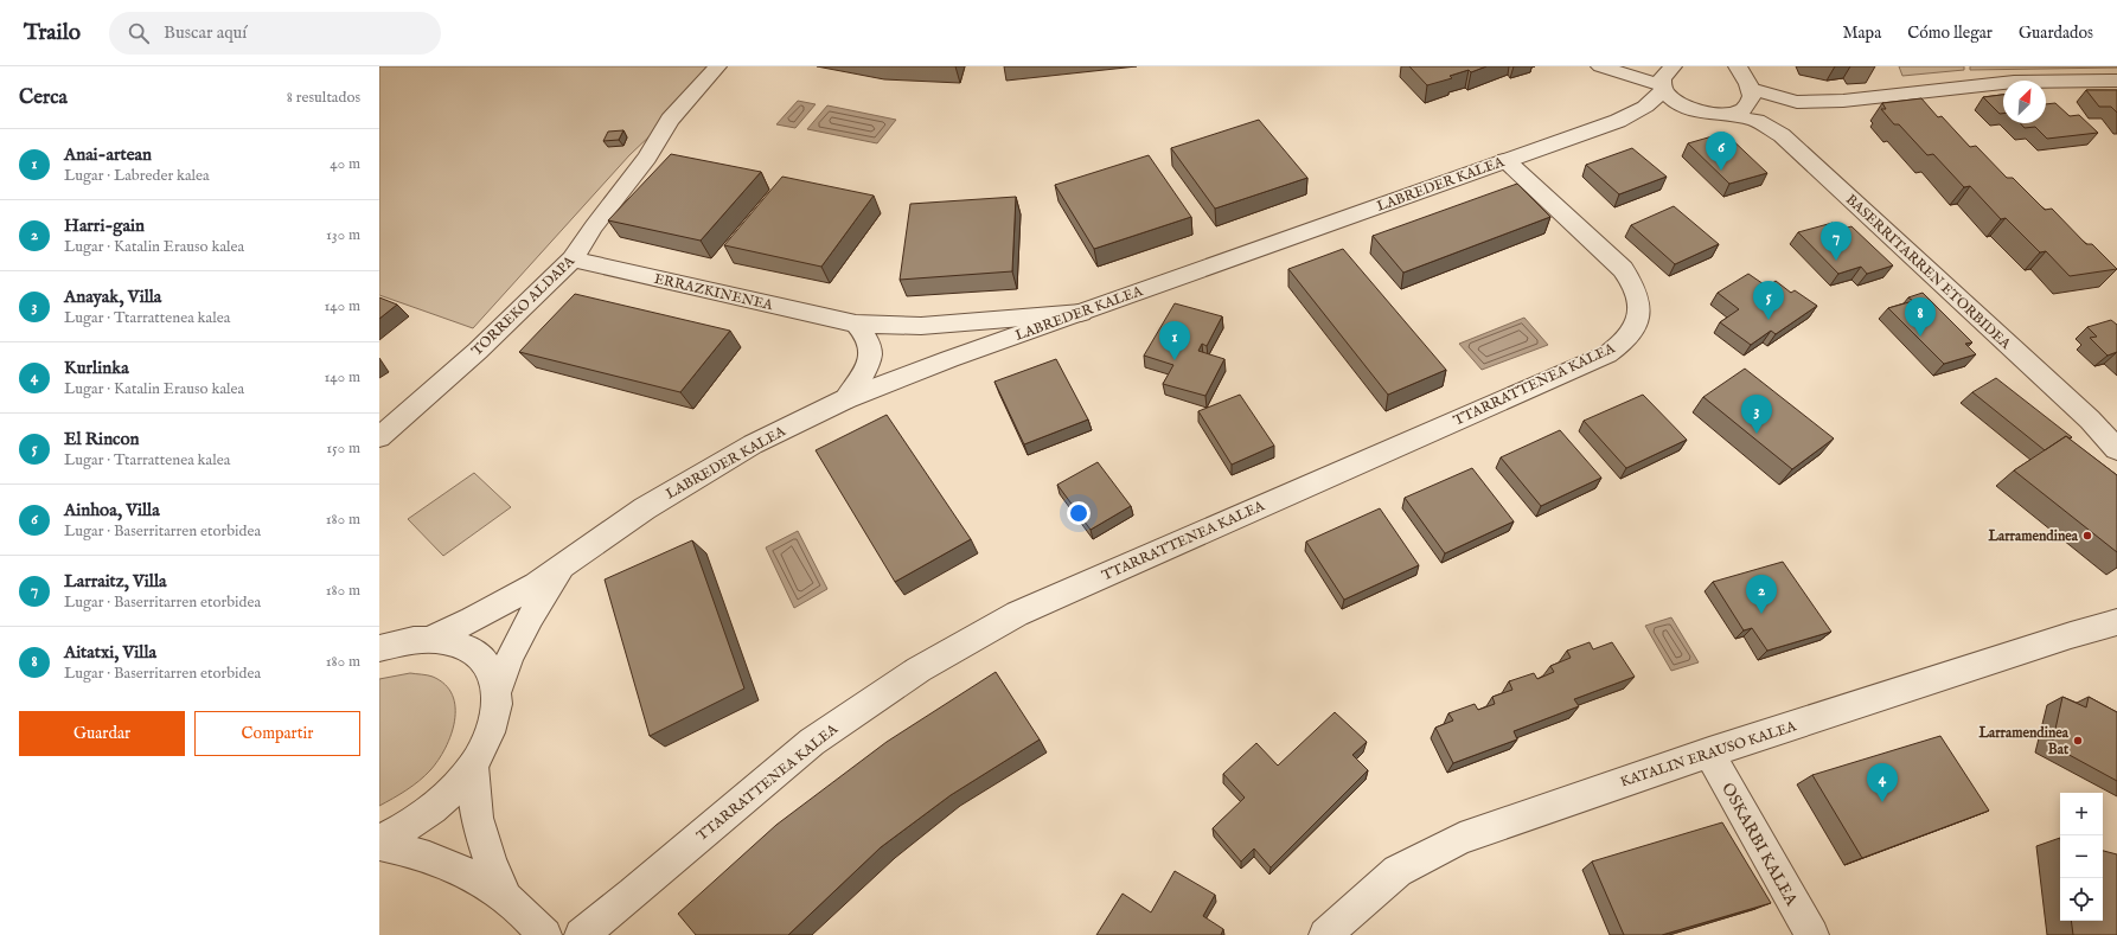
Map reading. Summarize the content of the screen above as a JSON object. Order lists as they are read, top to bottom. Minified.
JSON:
{"streets":{"street":["LABREDER KALEA","BASERRITARREN ETORBIDEA","ERRAZKINENEA","TORREKO ALDAPA","TTARRATTENEA KALEA","KATALIN ERAUSO KALEA","OSKARBI KALEA"]},"crossings":[["LABREDER KALEA","BASERRITARREN ETORBIDEA"],["LABREDER KALEA","ERRAZKINENEA"],["LABREDER KALEA","TTARRATTENEA KALEA"],["ERRAZKINENEA","TORREKO ALDAPA"],["KATALIN ERAUSO KALEA","OSKARBI KALEA"]],"places":["Larramendinea","Larramendinea Bat"],"north":"top right","page":{"header":"Trailo","search":"Buscar aquí","nav":["Mapa","Cómo llegar","Guardados"],"heading":["Cerca","8 resultados"],"list":[{"mark":"1","name":"Anai-artean","note":"Lugar · Labreder kalea","value":"40 m"},{"mark":"2","name":"Harri-gain","note":"Lugar · Katalin Erauso kalea","value":"130 m"},{"mark":"3","name":"Anayak, Villa","note":"Lugar · Ttarrattenea kalea","value":"140 m"},{"mark":"4","name":"Kurlinka","note":"Lugar · Katalin Erauso kalea","value":"140 m"},{"mark":"5","name":"El Rincon","note":"Lugar · Ttarrattenea kalea","value":"150 m"},{"mark":"6","name":"Ainhoa, Villa","note":"Lugar · Baserritarren etorbidea","value":"180 m"},{"mark":"7","name":"Larraitz, Villa","note":"Lugar · Baserritarren etorbidea","value":"180 m"},{"mark":"8","name":"Aitatxi, Villa","note":"Lugar · Baserritarren etorbidea","value":"180 m"}],"pins":["6","7","5","8","1","3","2","4"],"buttons":["Guardar","Compartir"],"map_buttons":["+","−"]}}
